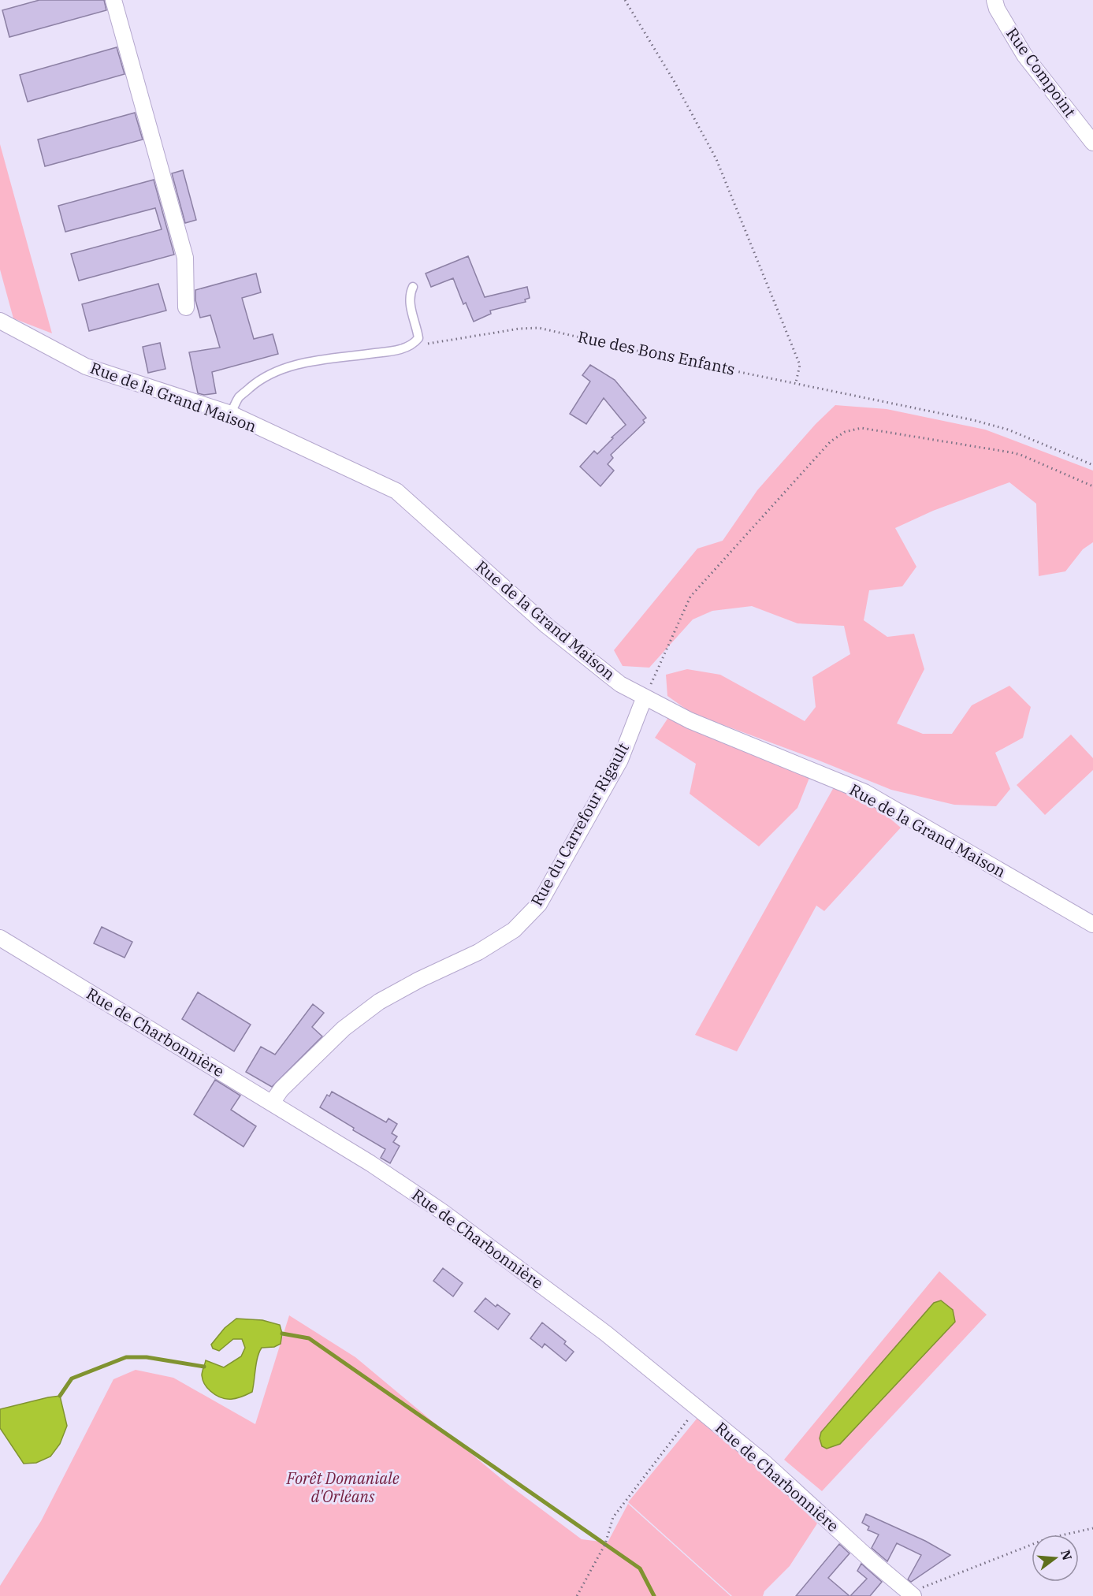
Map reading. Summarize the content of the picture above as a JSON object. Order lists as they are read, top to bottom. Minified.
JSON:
{"streets":{"street":["Rue Compoint","Rue de la Grand Maison","Rue du Carrefour Rigault","Rue de Charbonnière"],"path":["Rue des Bons Enfants"]},"crossings":[["Rue de la Grand Maison","Rue du Carrefour Rigault"],["Rue du Carrefour Rigault","Rue de Charbonnière"]],"parks":["Forêt Domaniale d'Orléans"],"north":"right"}
